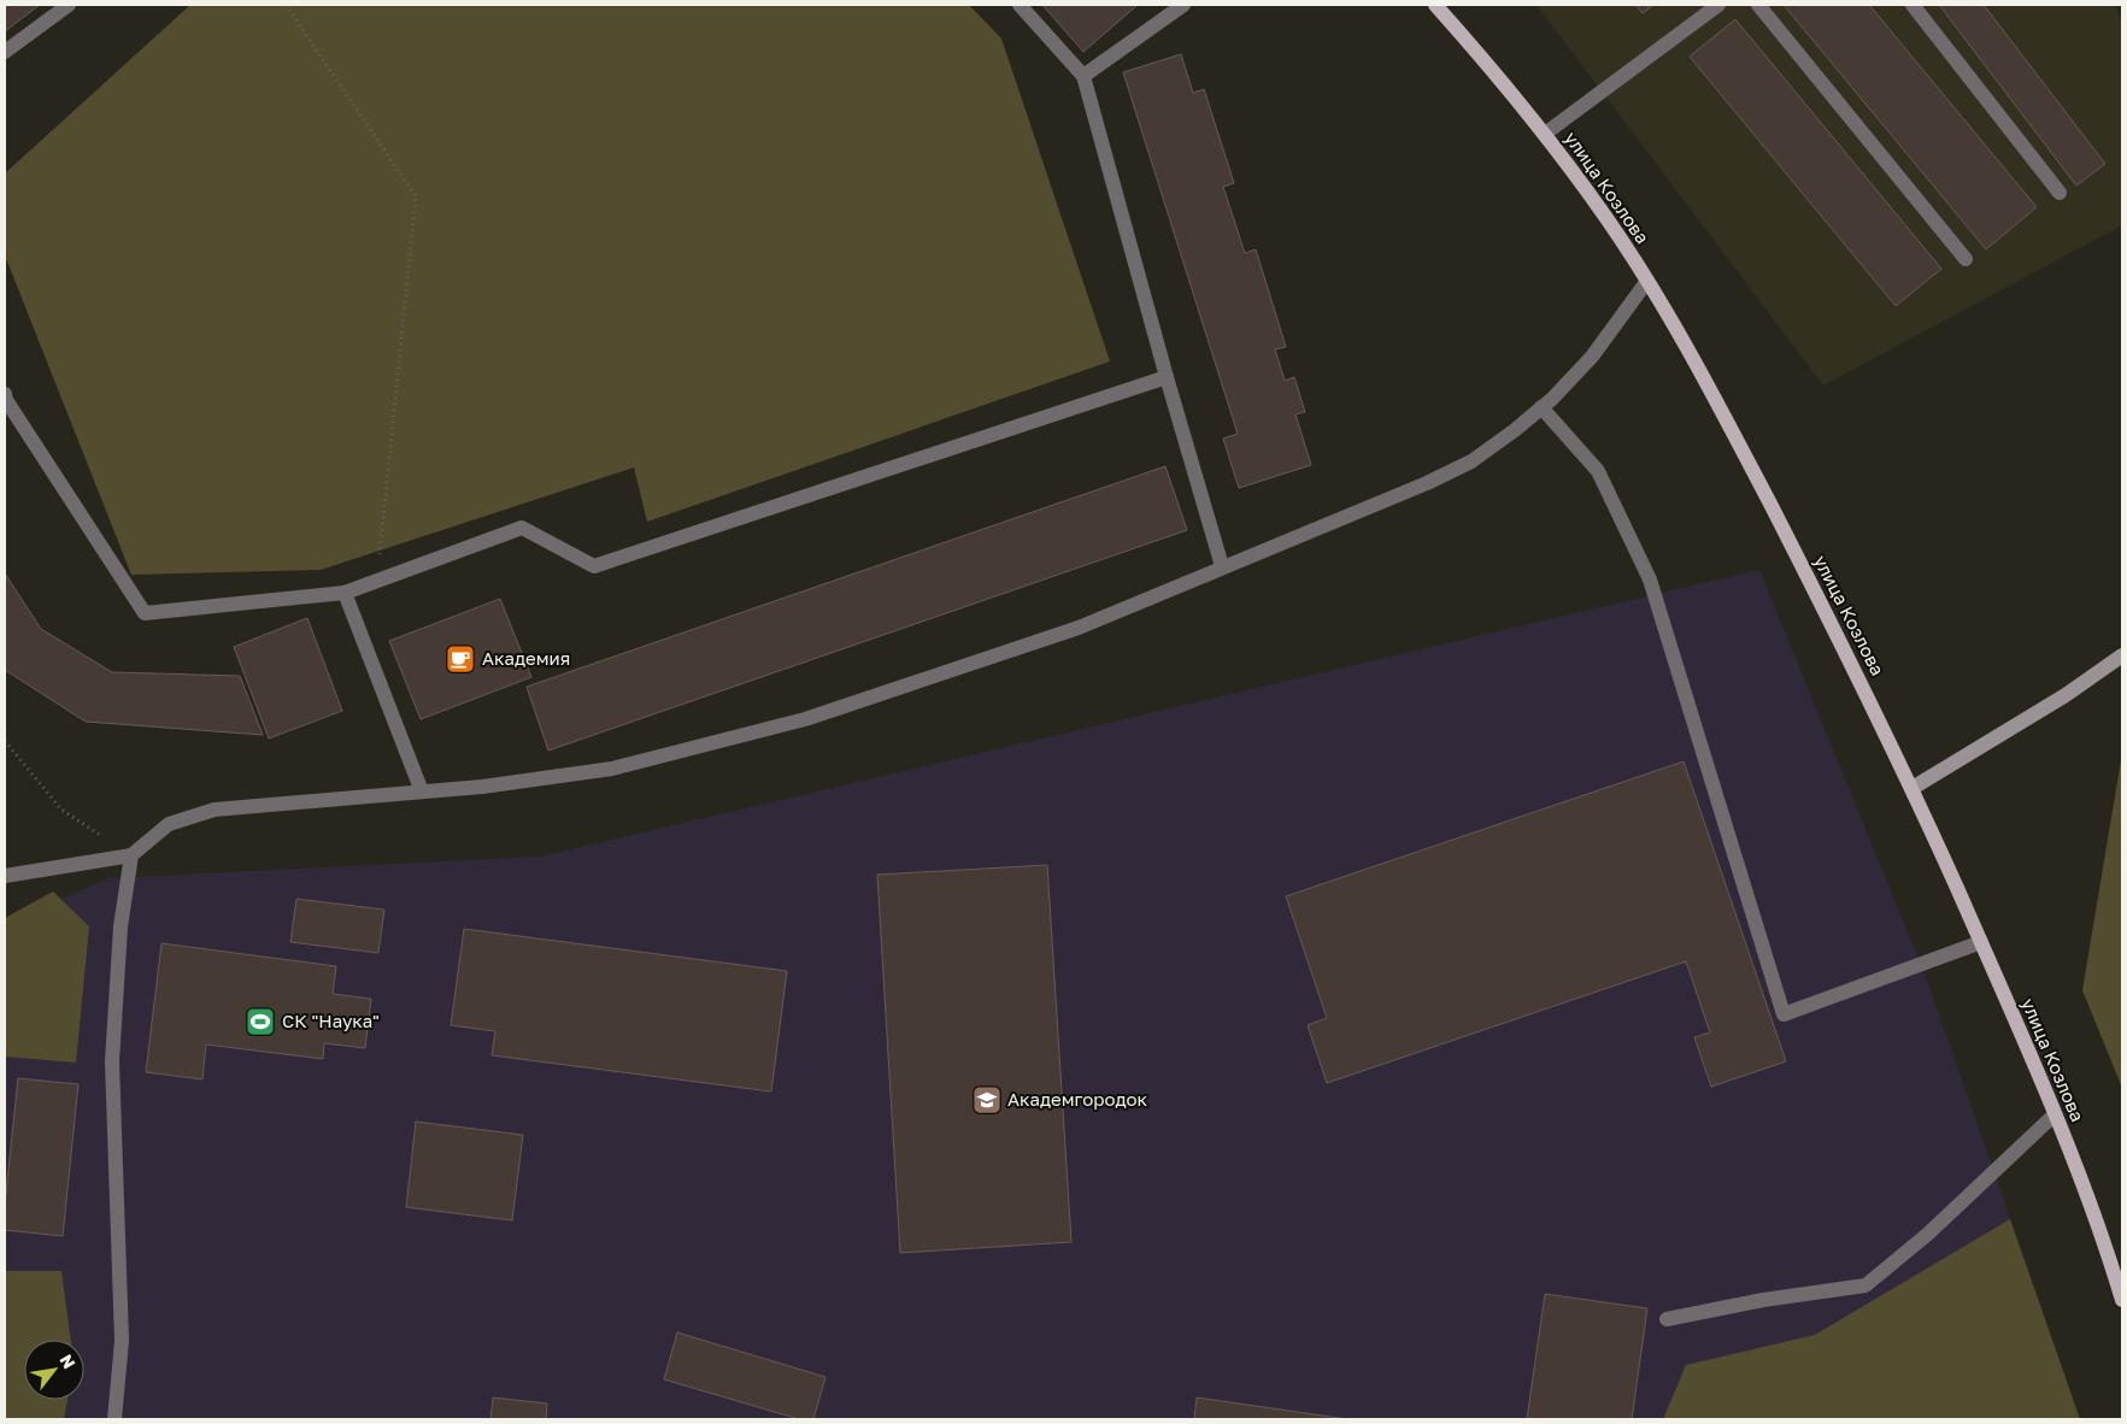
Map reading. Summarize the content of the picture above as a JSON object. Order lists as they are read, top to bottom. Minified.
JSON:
{"streets":{"main road":["улица Козлова"]},"places":{"cafe":["Академия"],"sports":["СК \"Наука\""],"school or university":["Академгородок"]},"north":"top right"}
